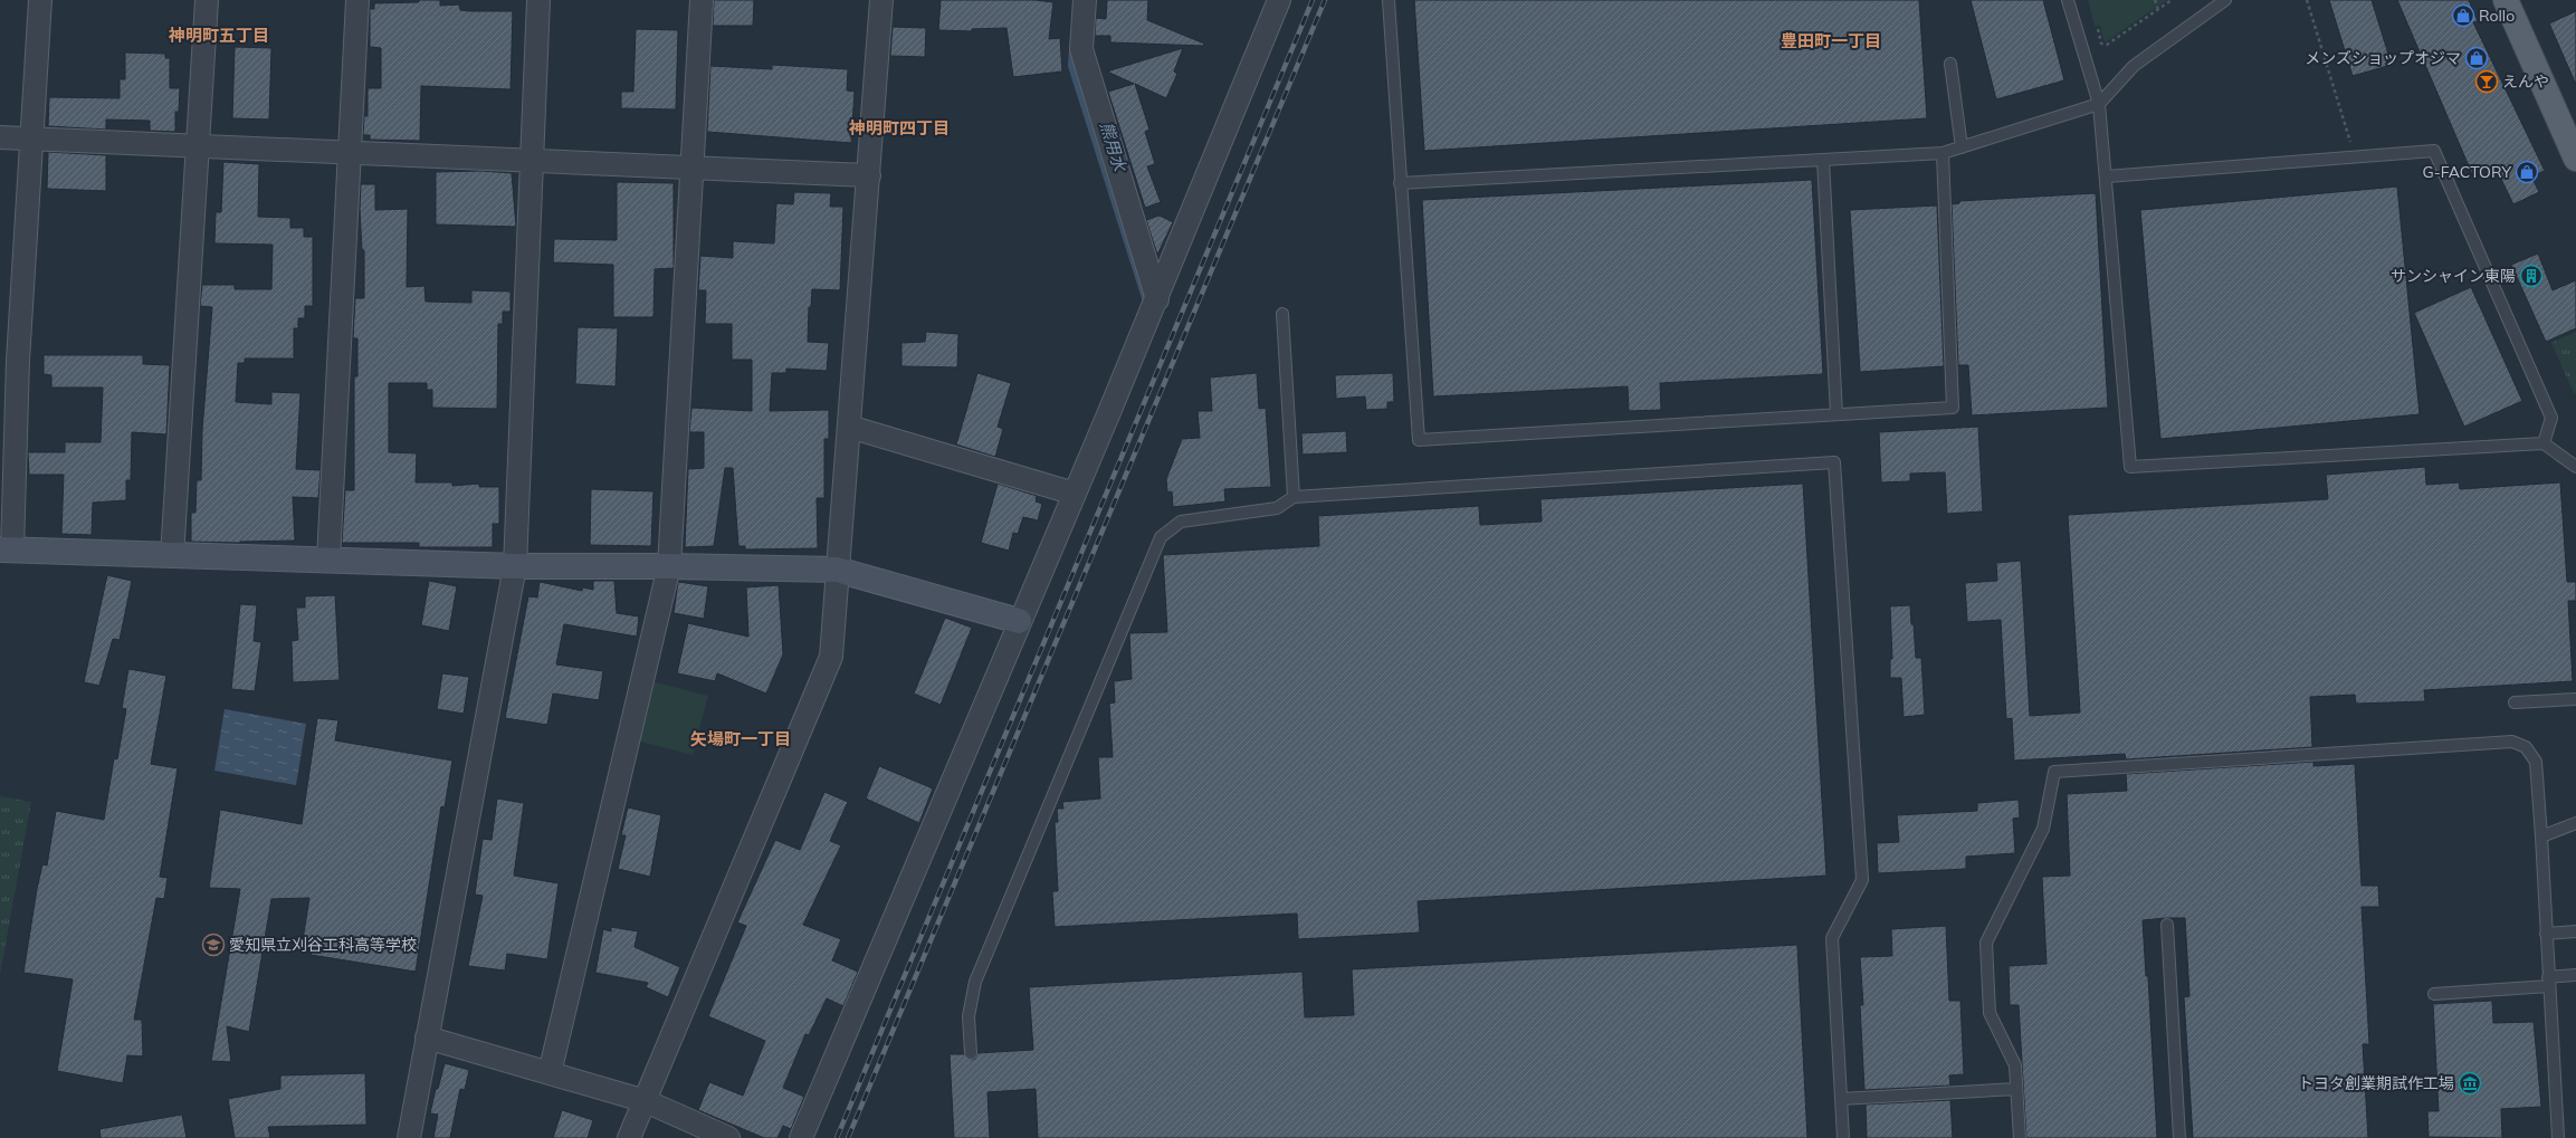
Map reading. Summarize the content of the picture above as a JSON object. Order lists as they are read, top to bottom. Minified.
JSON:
{"districts":["神明町五丁目","豊田町一丁目","神明町四丁目","矢場町一丁目"],"water":["熊用水"],"places":{"shop":["Rollo","メンズショップオジマ","G-FACTORY"],"bar":["えんや"],"building":["サンシャイン東陽"],"school or university":["愛知県立刈谷工科高等学校"],"museum":["トヨタ創業期試作工場"]}}
